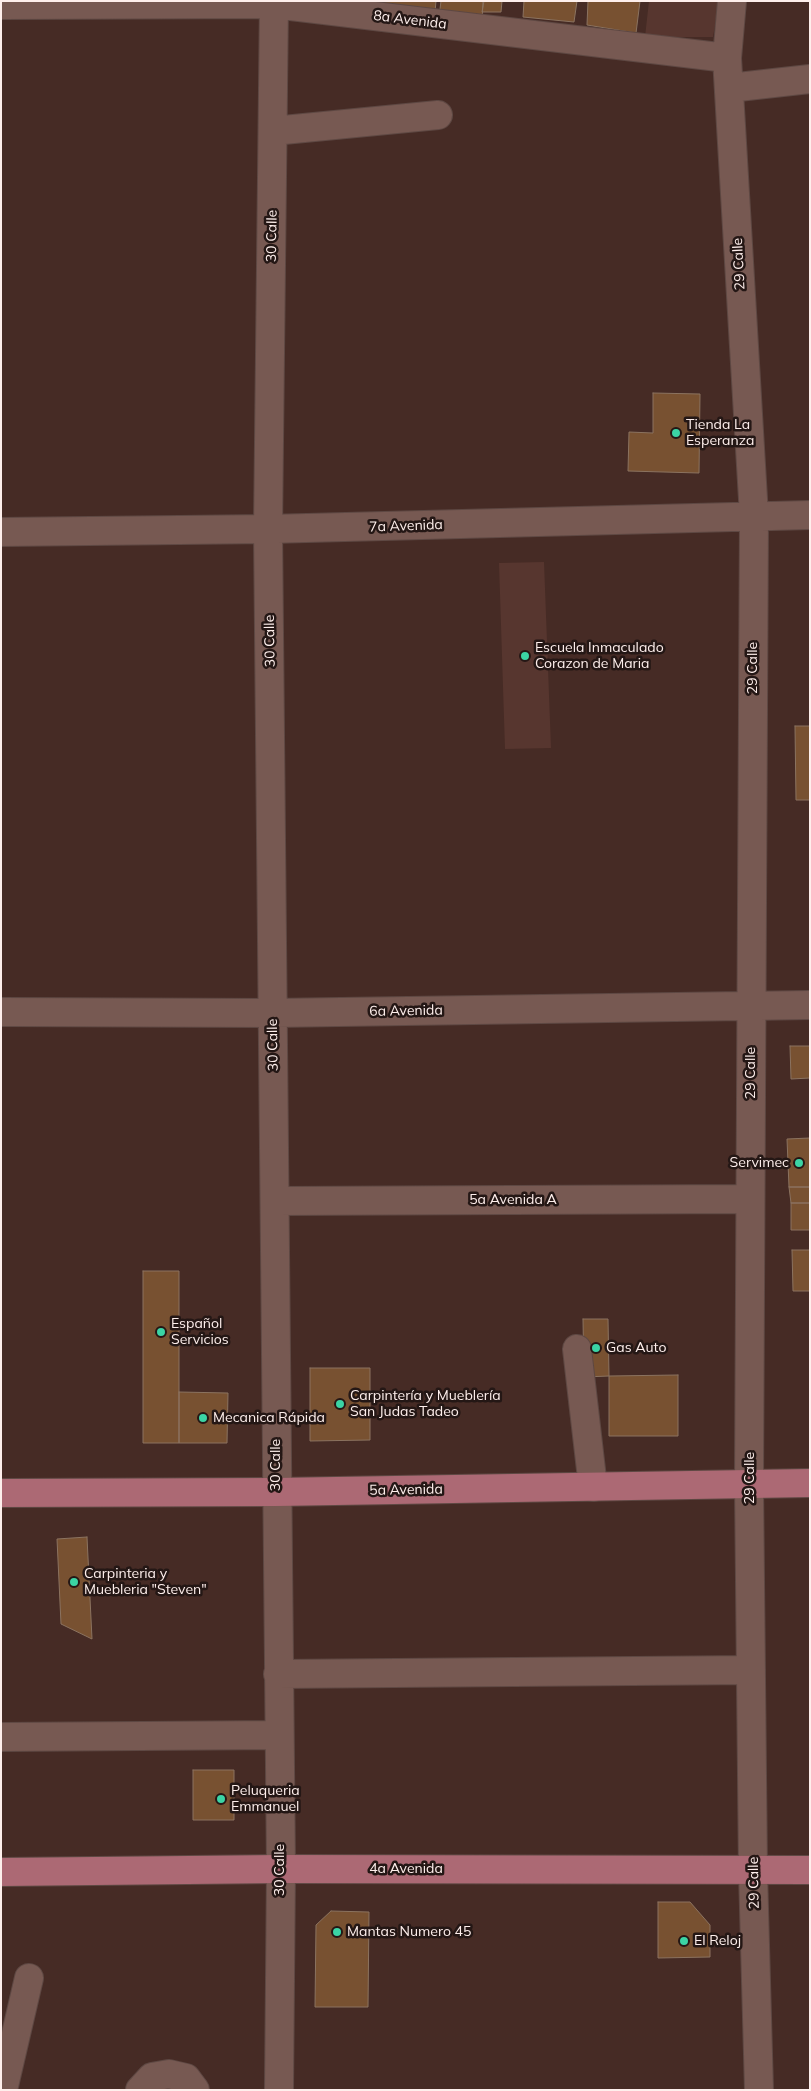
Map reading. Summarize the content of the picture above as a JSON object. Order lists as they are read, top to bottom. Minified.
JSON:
{"streets":{"main road":["5a Avenida","4a Avenida"],"street":["8a Avenida","30 Calle","29 Calle","7a Avenida","6a Avenida","5a Avenida A"]},"crossings":[["8a Avenida","30 Calle"],["8a Avenida","29 Calle"],["30 Calle","7a Avenida"],["30 Calle","6a Avenida"],["30 Calle","5a Avenida A"],["30 Calle","5a Avenida"],["30 Calle","4a Avenida"],["29 Calle","7a Avenida"],["29 Calle","6a Avenida"],["29 Calle","5a Avenida A"],["29 Calle","5a Avenida"],["29 Calle","4a Avenida"]],"places":["Tienda La Esperanza","Escuela Inmaculado Corazon de Maria","Servimec","Español Servicios","Gas Auto","Carpintería y Mueblería San Judas Tadeo","Mecanica Rápida","Carpinteria y Muebleria \"Steven\"","Peluqueria Emmanuel","Mantas Numero 45","El Reloj"]}
